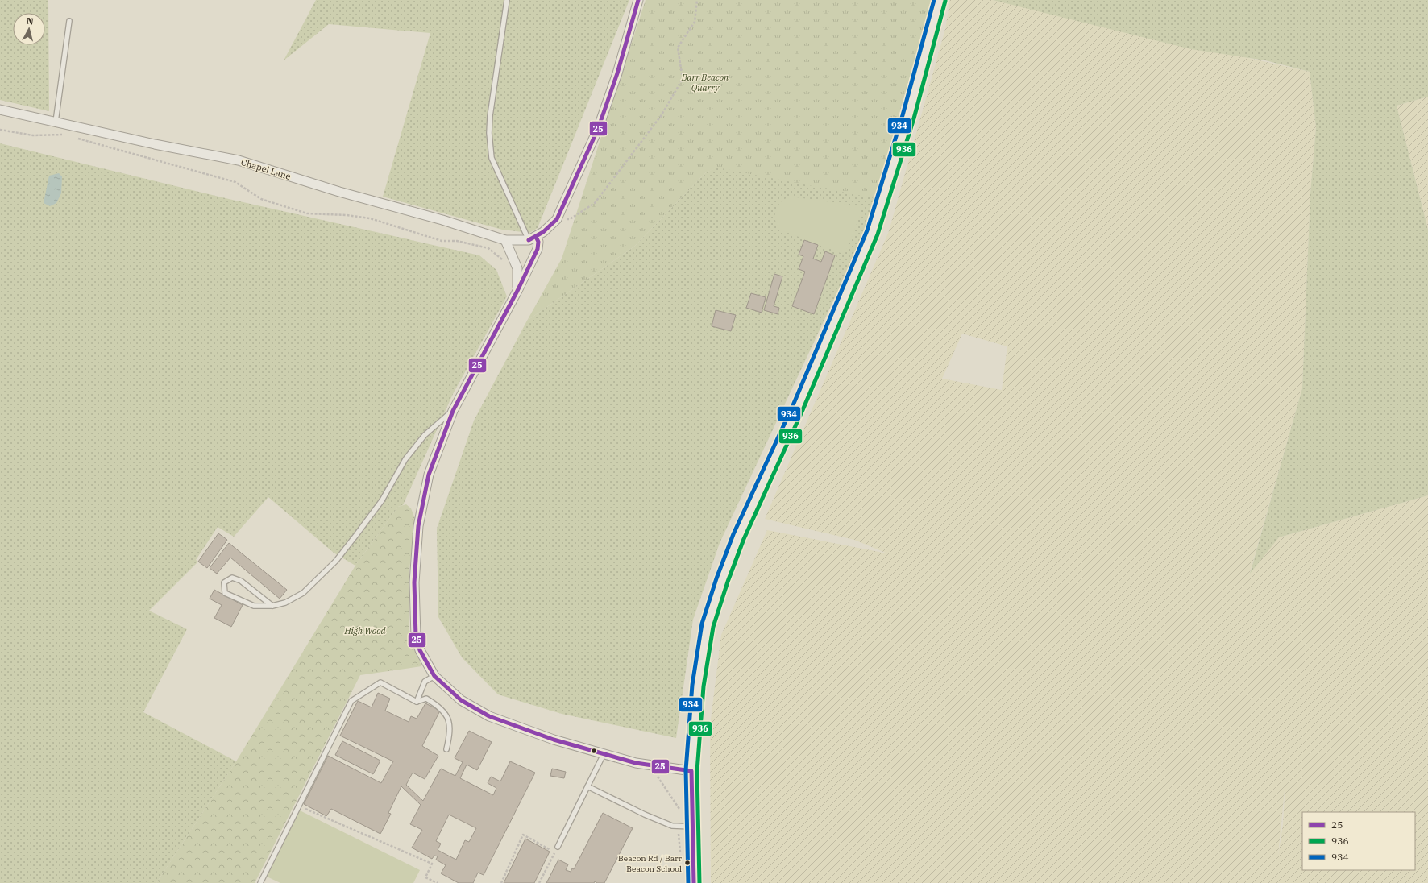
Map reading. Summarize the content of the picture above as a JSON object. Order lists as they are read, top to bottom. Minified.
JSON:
{"streets":{"street":["Chapel Lane"]},"parks":["Barr Beacon Quarry","High Wood"],"places":["Beacon Rd / Barr Beacon School"],"lines":["transit line 25","transit line 934","transit line 936"],"legend":["25","936","934"],"north":"top"}
